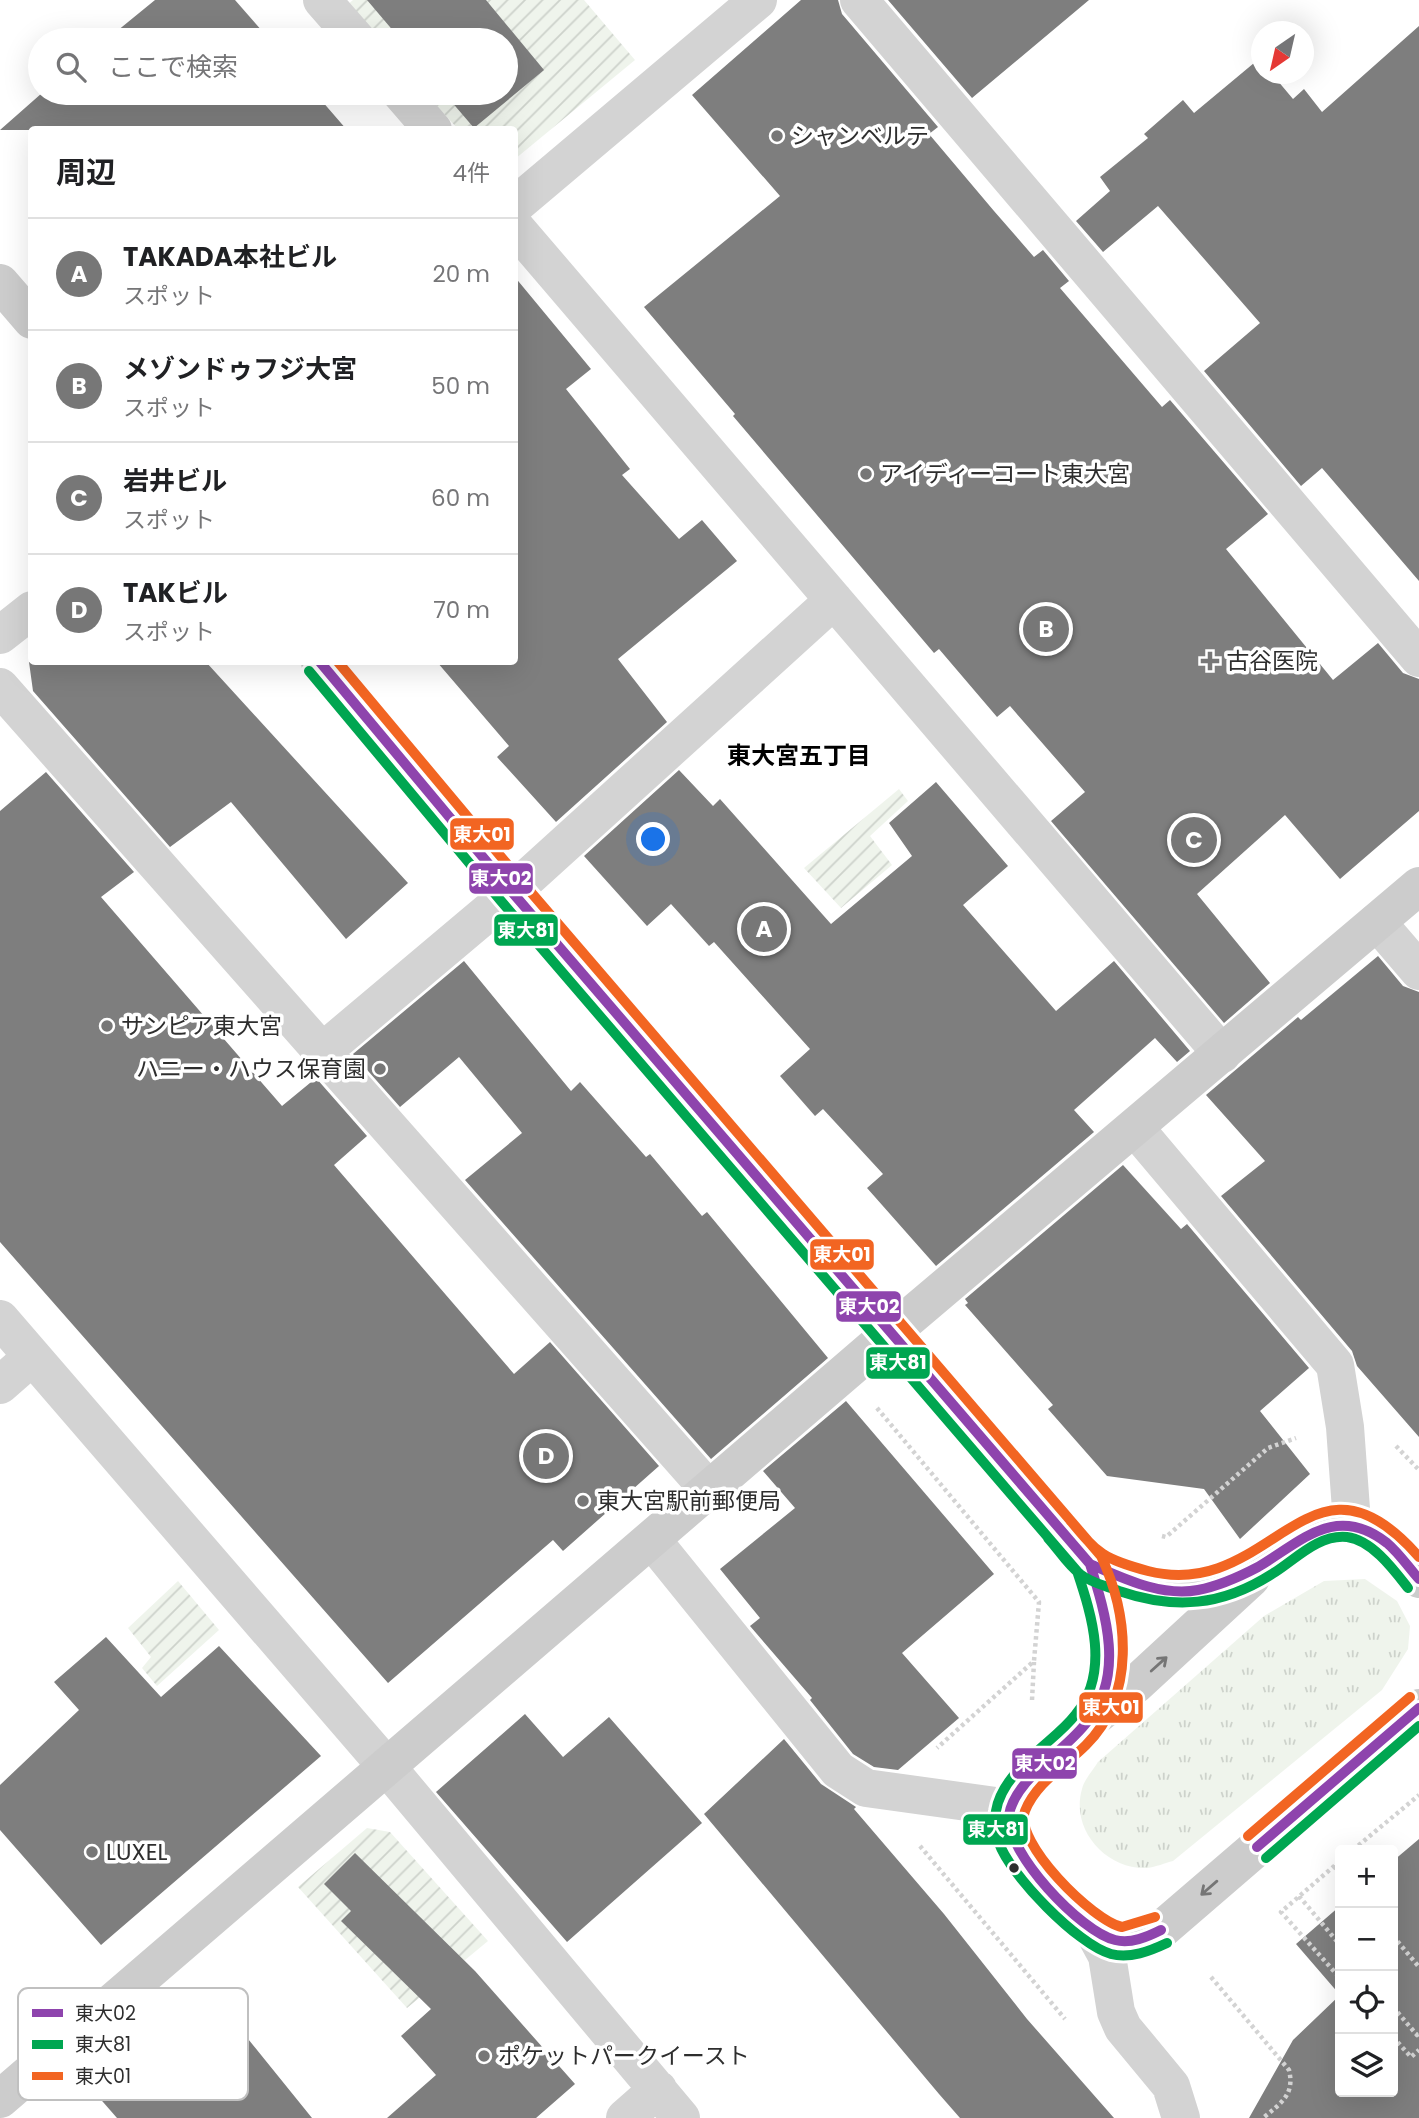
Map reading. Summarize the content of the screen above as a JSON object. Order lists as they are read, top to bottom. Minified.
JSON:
{"districts":["東大宮五丁目"],"places":{"other":["シャンベルテ","アイディーコート東大宮","サンピア東大宮","ハニー・ハウス保育園","東大宮駅前郵便局","LUXEL","ポケットパークイースト"],"health":["古谷医院"]},"lines":["transit line 東大02","transit line 東大01","transit line 東大81"],"legend":["東大02","東大81","東大01"],"north":"bottom left","page":{"search":"ここで検索","heading":["周辺","4件"],"list":[{"mark":"A","name":"TAKADA本社ビル","note":"スポット","value":"20 m"},{"mark":"B","name":"メゾンドゥフジ大宮","note":"スポット","value":"50 m"},{"mark":"C","name":"岩井ビル","note":"スポット","value":"60 m"},{"mark":"D","name":"TAKビル","note":"スポット","value":"70 m"}],"pins":["B","C","A","D"],"map_buttons":["+","−"]}}
